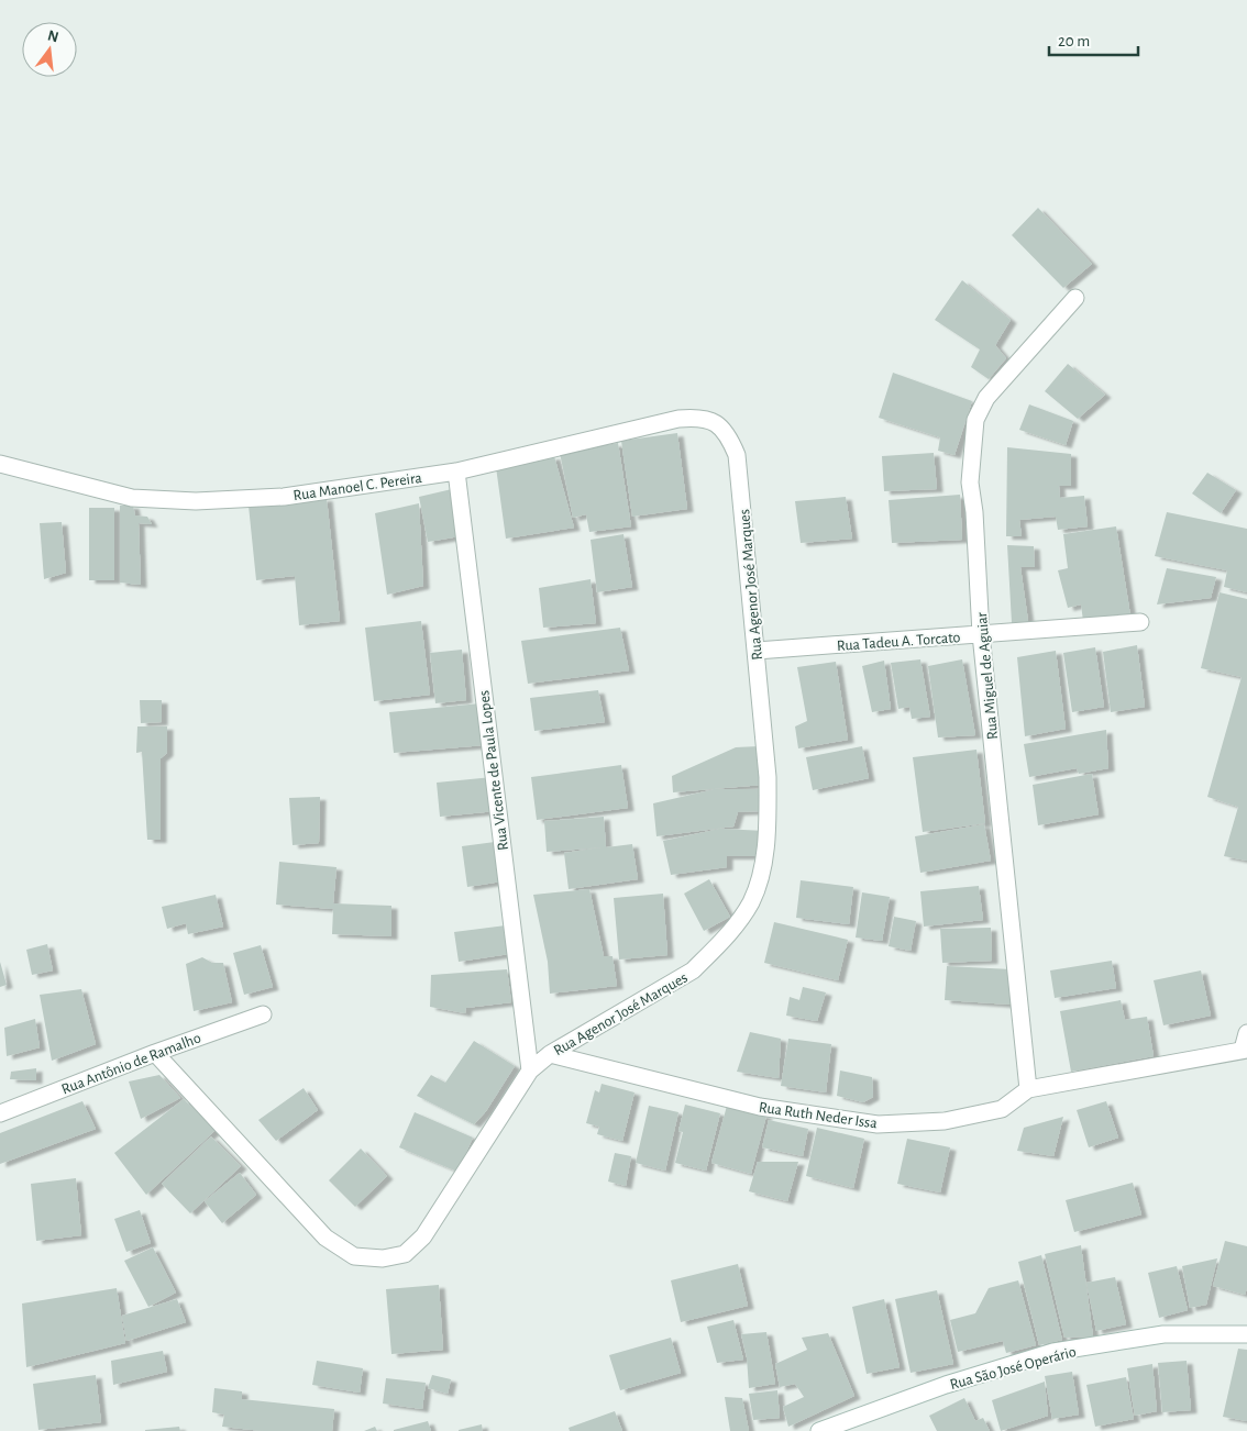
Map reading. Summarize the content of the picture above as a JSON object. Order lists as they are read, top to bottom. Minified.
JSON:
{"streets":{"street":["Rua Manoel C. Pereira","Rua Agenor José Marques","Rua Tadeu A. Torcato","Rua Miguel de Aguiar","Rua Vicente de Paula Lopes","Rua Antônio de Ramalho","Rua Ruth Neder Issa","Rua São José Operário"]},"crossings":[["Rua Manoel C. Pereira","Rua Agenor José Marques"],["Rua Manoel C. Pereira","Rua Vicente de Paula Lopes"],["Rua Agenor José Marques","Rua Tadeu A. Torcato"],["Rua Agenor José Marques","Rua Vicente de Paula Lopes"],["Rua Agenor José Marques","Rua Antônio de Ramalho"],["Rua Agenor José Marques","Rua Ruth Neder Issa"],["Rua Tadeu A. Torcato","Rua Miguel de Aguiar"],["Rua Miguel de Aguiar","Rua Ruth Neder Issa"]],"scale_bar":"20 m","north":"top"}
